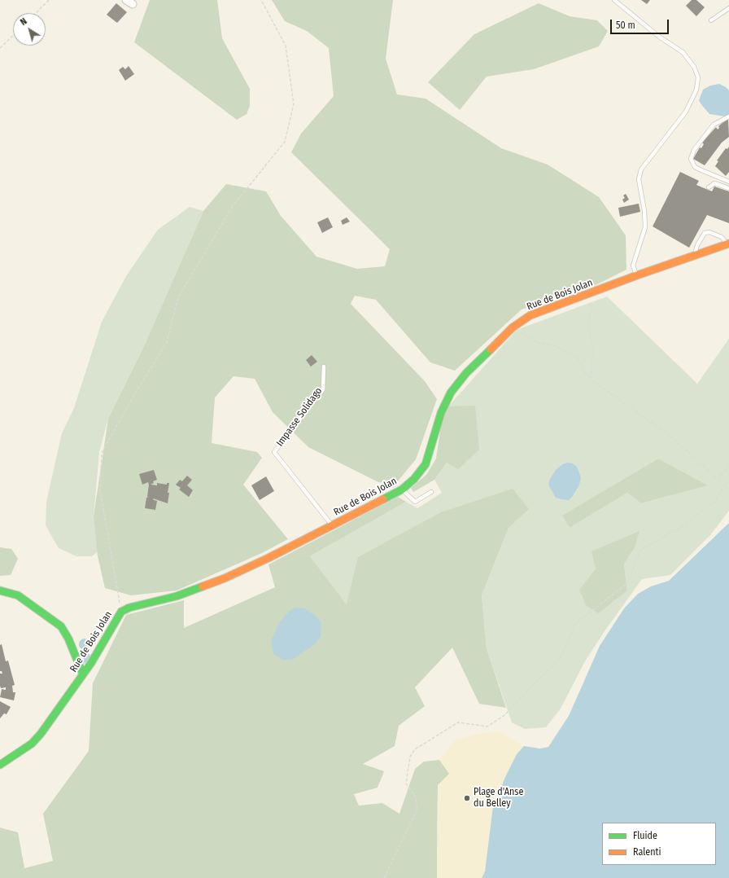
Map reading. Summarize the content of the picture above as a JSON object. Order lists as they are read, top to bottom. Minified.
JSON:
{"streets":{"street":["Rue de Bois Jolan"],"lane":["Impasse Solidago"]},"crossings":[["Rue de Bois Jolan","Impasse Solidago"]],"places":["Plage d'Anse du Belley"],"legend":["Fluide","Ralenti"],"scale_bar":"50 m","north":"top left"}
